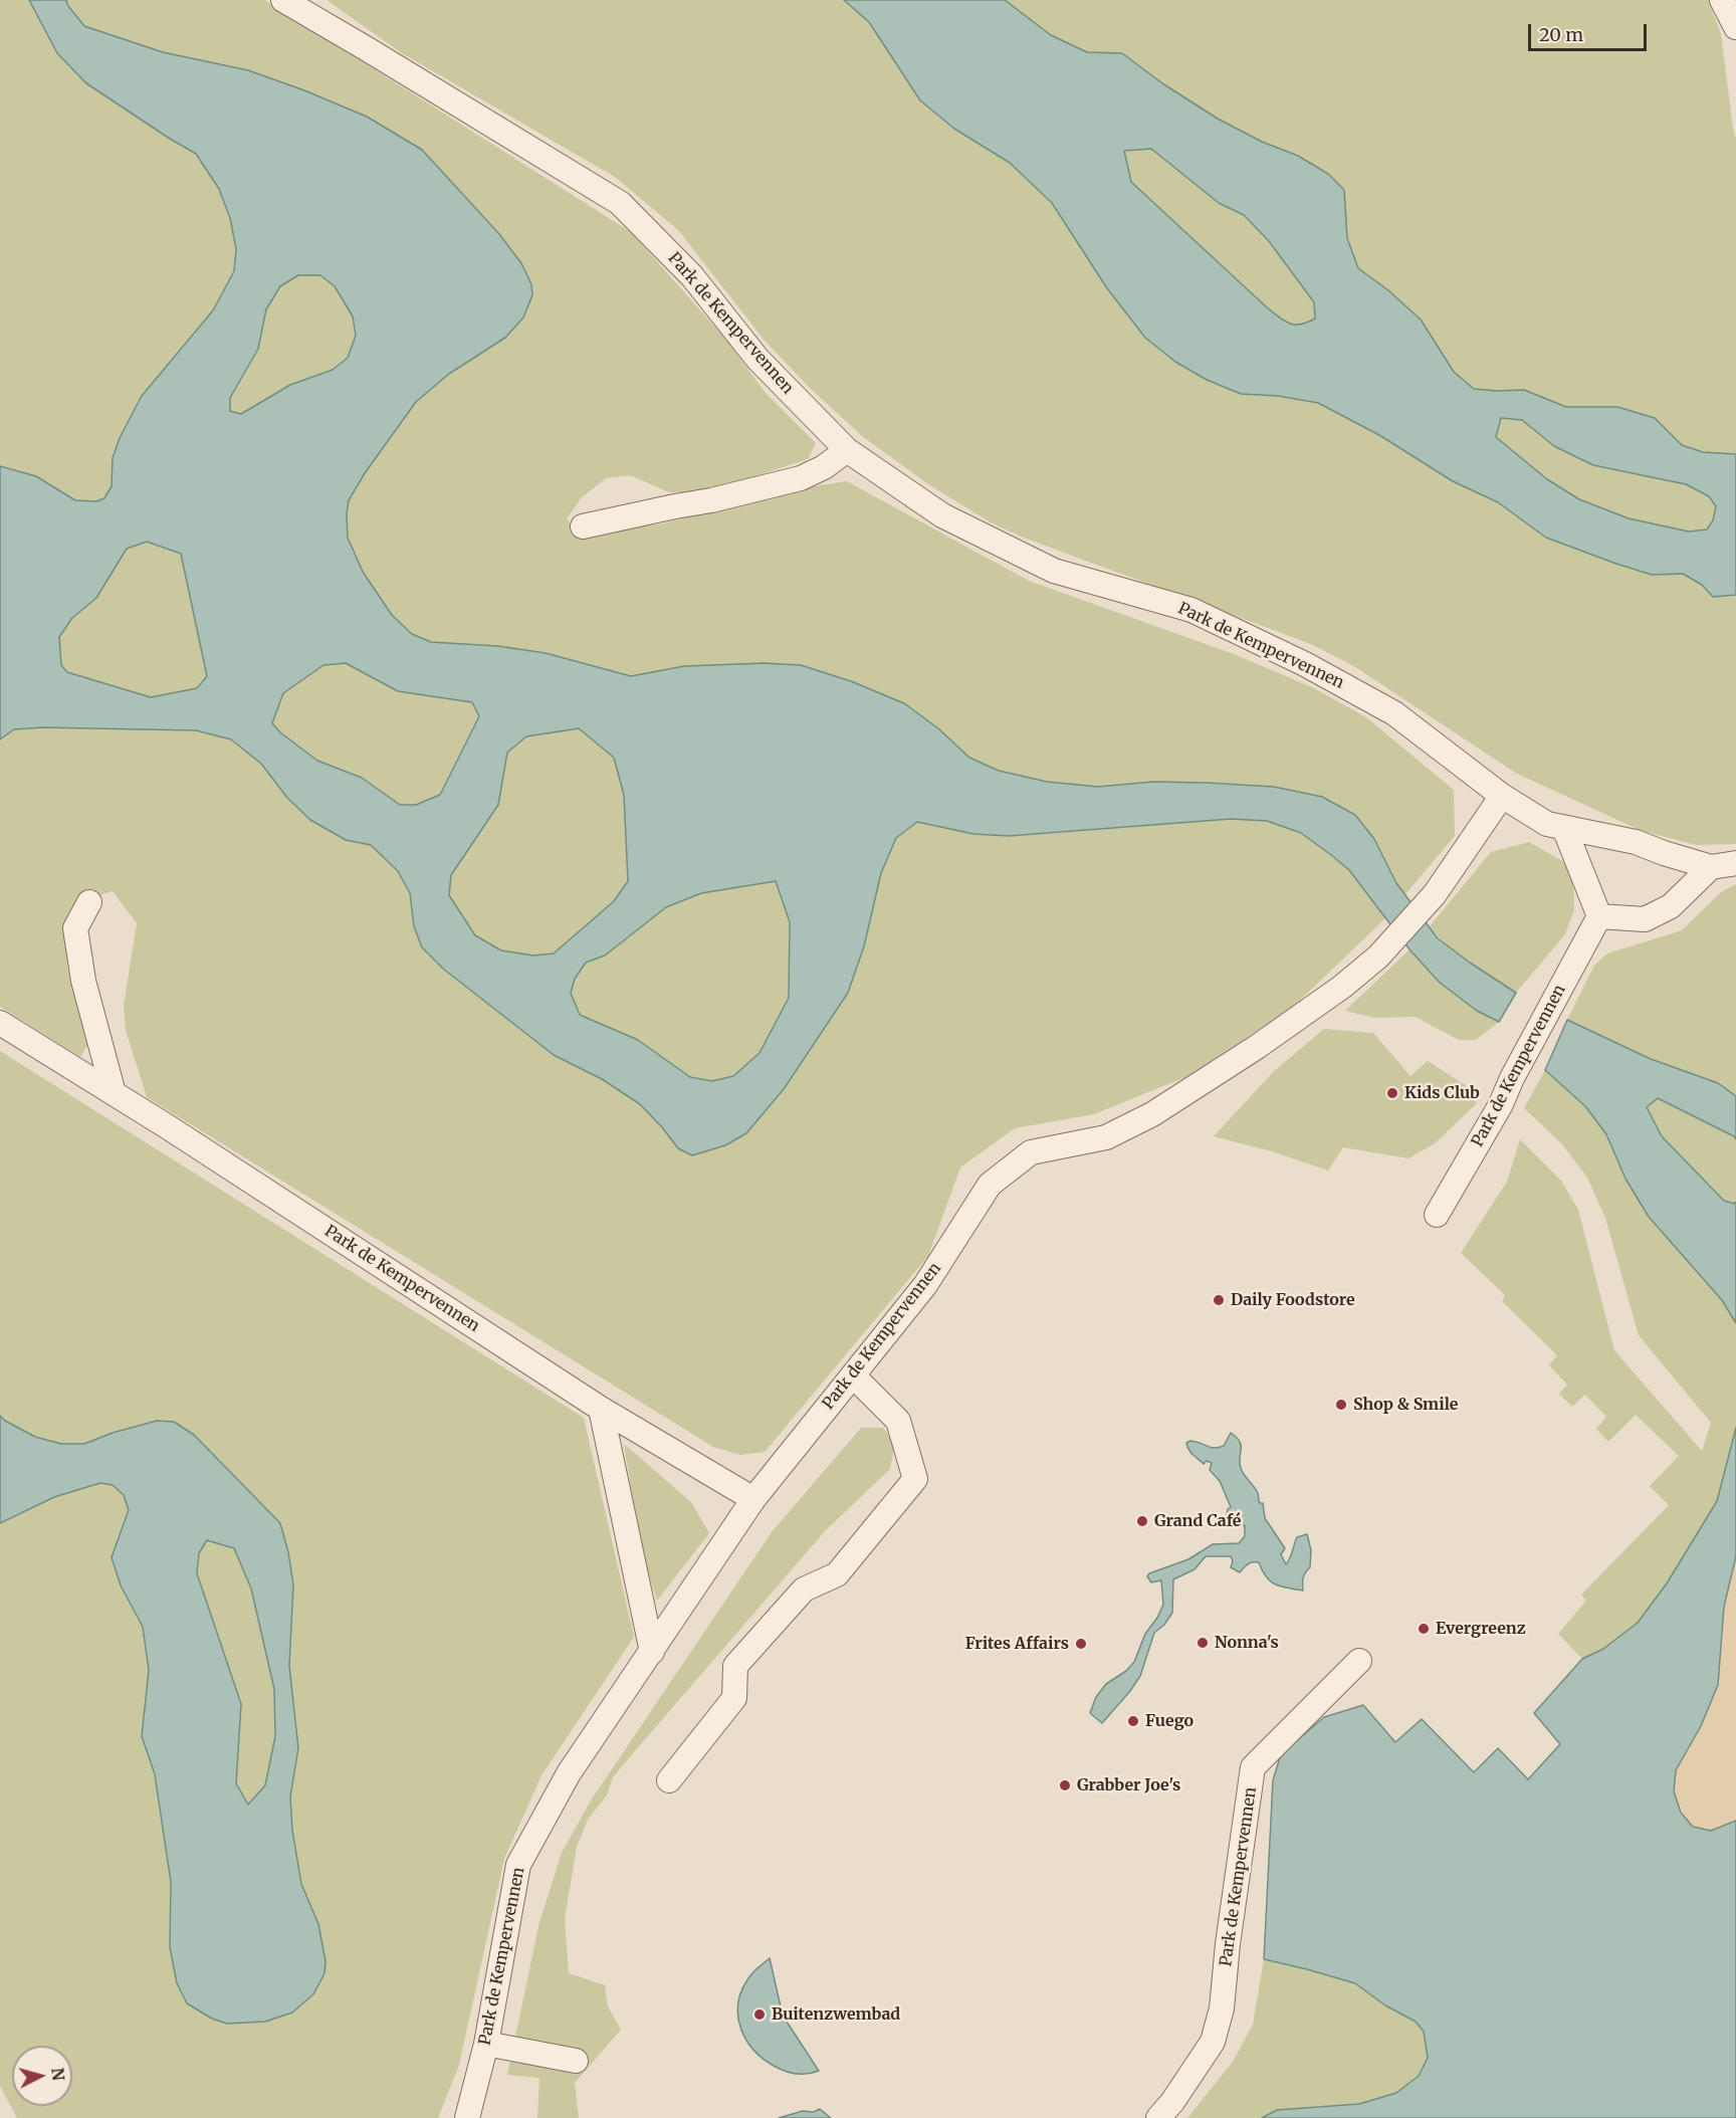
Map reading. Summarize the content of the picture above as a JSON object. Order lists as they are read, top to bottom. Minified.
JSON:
{"streets":{"lane":["Park de Kempervennen"]},"places":["Kids Club","Daily Foodstore","Shop & Smile","Grand Café","Evergreenz","Nonna's","Frites Affairs","Fuego","Grabber Joe's","Buitenzwembad"],"scale_bar":"20 m","north":"right"}
